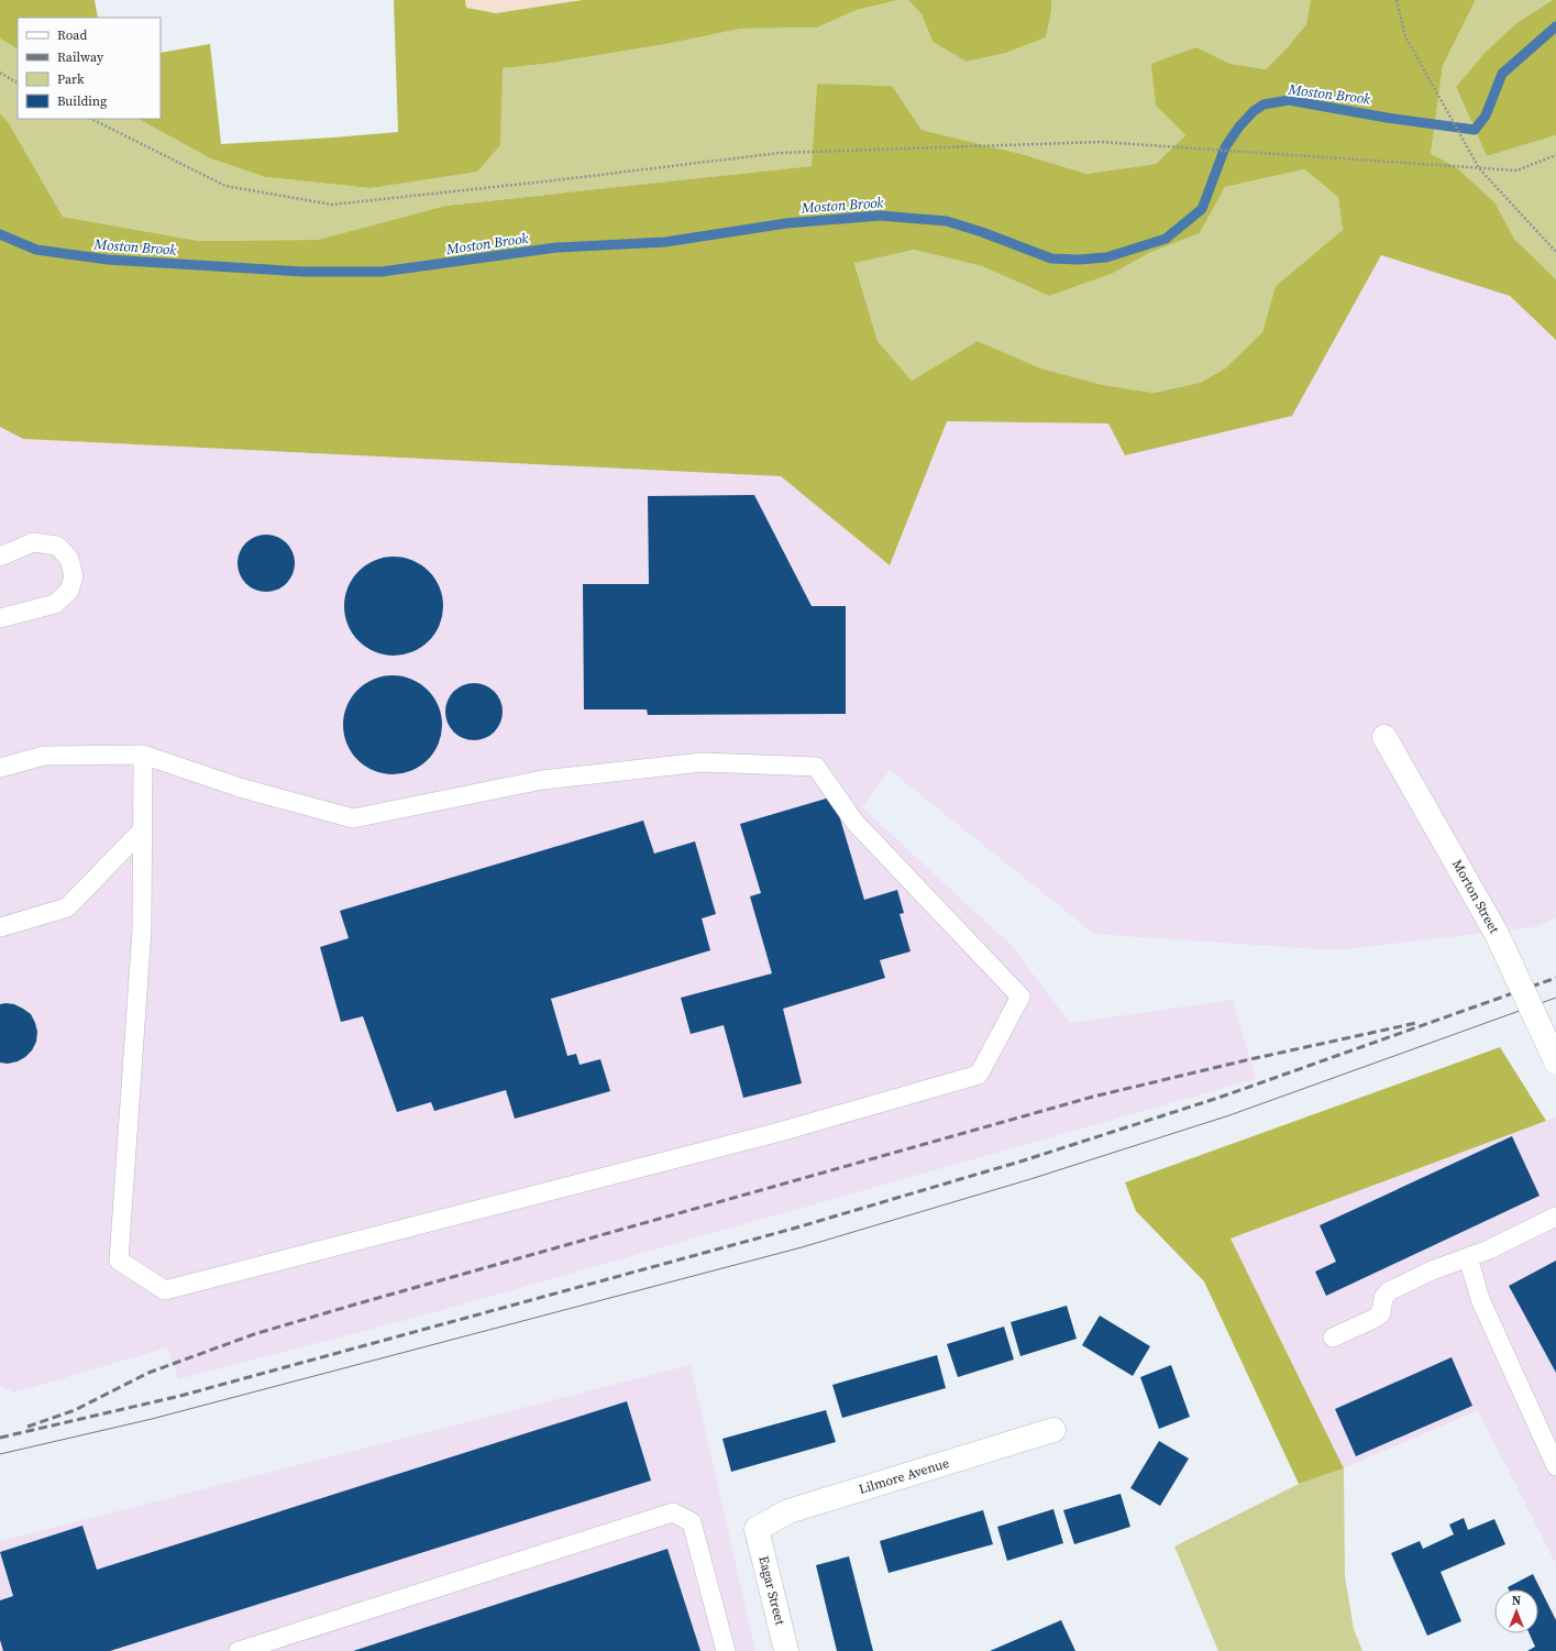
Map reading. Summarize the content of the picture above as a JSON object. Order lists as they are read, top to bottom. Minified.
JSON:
{"streets":{"street":["Morton Street","Lilmore Avenue","Eagar Street"]},"crossings":[["Lilmore Avenue","Eagar Street"]],"water":["Moston Brook"],"legend":["Road","Railway","Park","Building"],"north":"top"}
